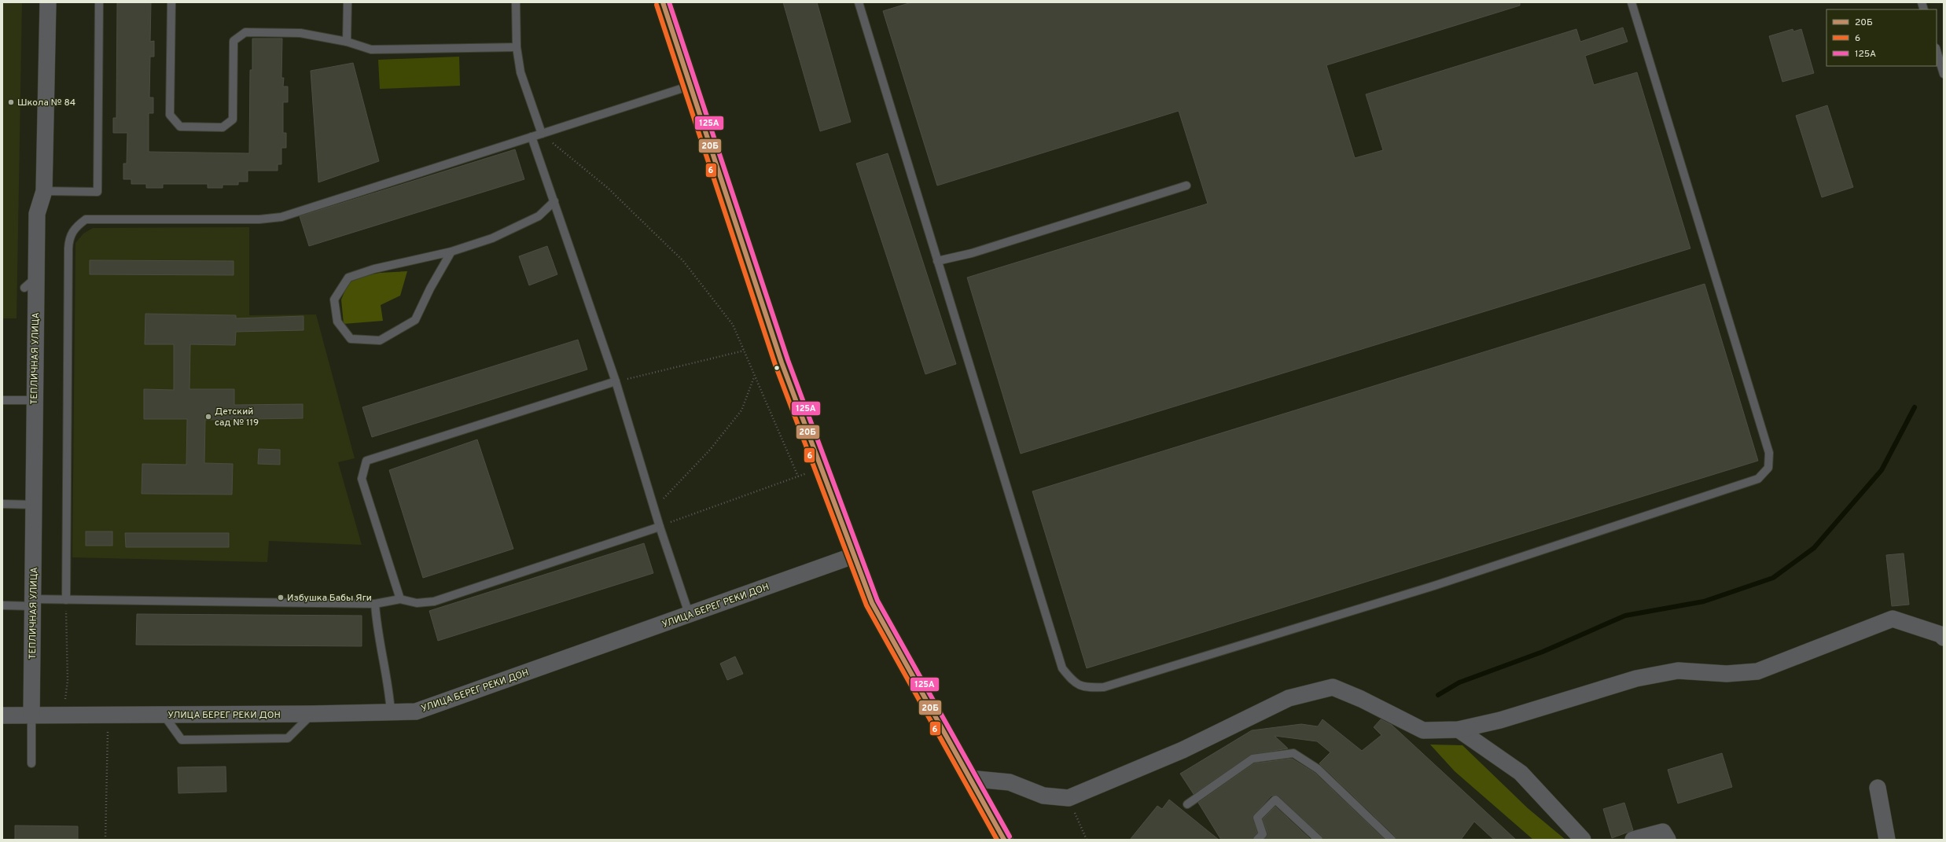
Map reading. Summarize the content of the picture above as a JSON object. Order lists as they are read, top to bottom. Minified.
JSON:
{"streets":{"street":["ТЕПЛИЧНАЯ УЛИЦА","УЛИЦА БЕРЕГ РЕКИ ДОН"]},"crossings":[["ТЕПЛИЧНАЯ УЛИЦА","УЛИЦА БЕРЕГ РЕКИ ДОН"]],"places":["Школа № 84","Детский сад № 119","Избушка Бабы Яги"],"lines":["transit line 20Б","transit line 125А","transit line 6"],"legend":["20Б","6","125А"]}
